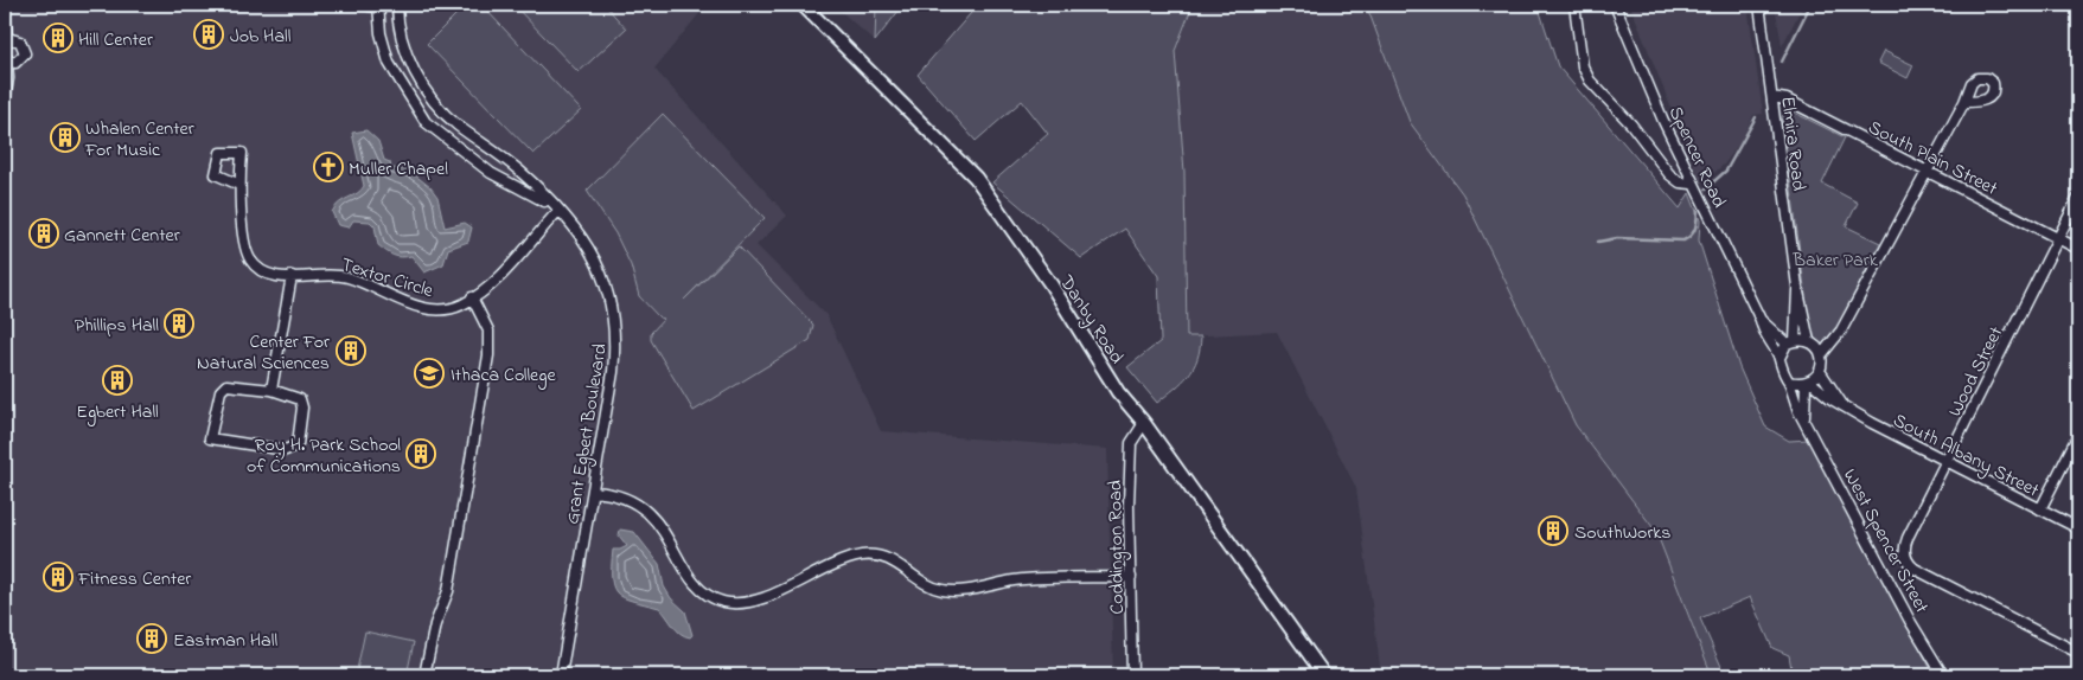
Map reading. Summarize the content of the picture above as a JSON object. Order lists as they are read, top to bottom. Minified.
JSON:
{"streets":{"main road":["Danby Road"],"street":["Elmira Road","Spencer Road","South Plain Street","Textor Circle","Wood Street","Grant Egbert Boulevard","South Albany Street","West Spencer Street","Coddington Road"]},"crossings":[["Elmira Road","Spencer Road"],["Elmira Road","South Plain Street"],["Elmira Road","South Albany Street"],["Elmira Road","West Spencer Street"],["Spencer Road","South Albany Street"],["Spencer Road","West Spencer Street"],["South Plain Street","Wood Street"],["Textor Circle","Grant Egbert Boulevard"],["Danby Road","Coddington Road"],["Wood Street","South Albany Street"],["South Albany Street","West Spencer Street"]],"parks":["Baker Park"],"places":{"building":["Job Hall","Hill Center","Whalen Center For Music","Gannett Center","Phillips Hall","Center For Natural Sciences","Egbert Hall","Roy H. Park School of Communications","SouthWorks","Fitness Center","Eastman Hall"],"church":["Muller Chapel"],"school or university":["Ithaca College"]}}
